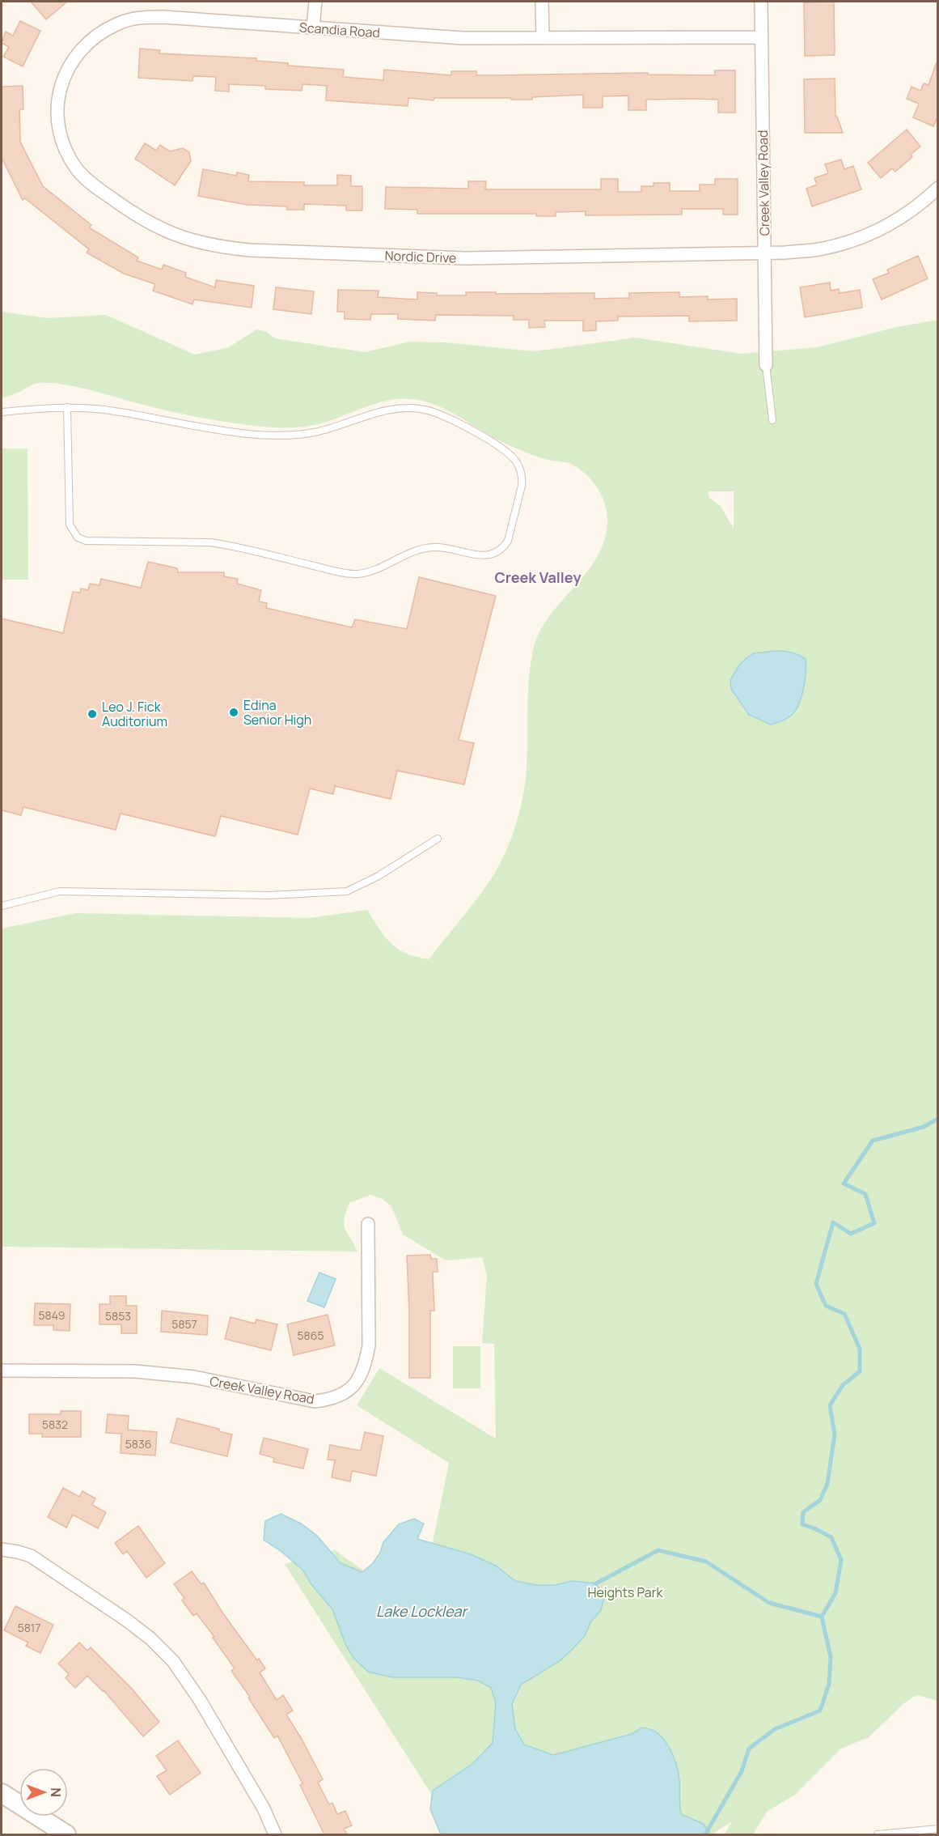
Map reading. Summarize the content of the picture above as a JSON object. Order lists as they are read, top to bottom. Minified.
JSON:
{"streets":{"street":["Scandia Road","Creek Valley Road","Nordic Drive"]},"crossings":[["Scandia Road","Creek Valley Road"],["Scandia Road","Nordic Drive"],["Creek Valley Road","Nordic Drive"]],"districts":["Creek Valley"],"water":["Lake Locklear"],"parks":["Heights Park"],"places":["Edina Senior High","Leo J. Fick Auditorium"],"house_numbers":["5849","5853","5857","5865","5832","5836","5817"],"north":"right"}
